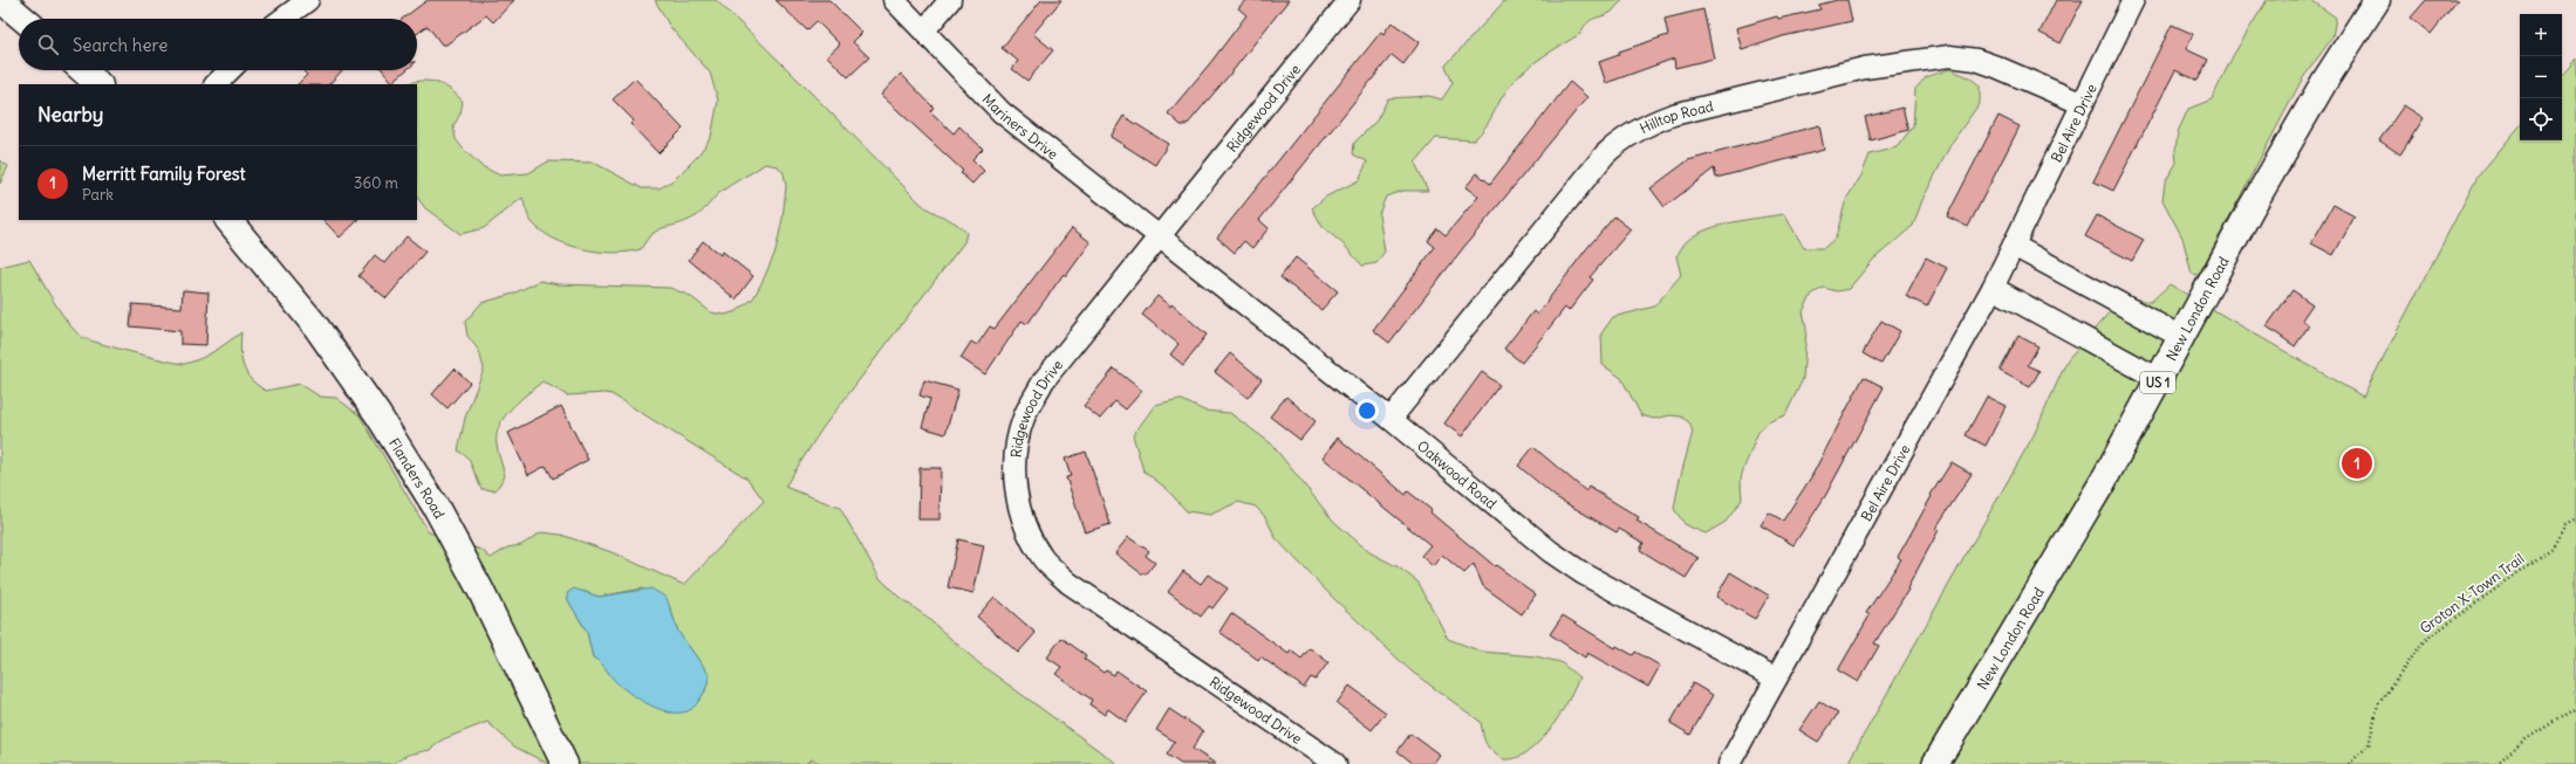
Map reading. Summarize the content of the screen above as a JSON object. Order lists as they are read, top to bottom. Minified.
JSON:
{"streets":{"main road":["New London Road","US 1","Flanders Road"],"street":["Ridgewood Drive","Hilltop Road","Bel Aire Drive","Mariners Drive","Oakwood Road"],"path":["Groton X-Town Trail"]},"crossings":[["Ridgewood Drive","Mariners Drive"],["Ridgewood Drive","Oakwood Road"],["Hilltop Road","Bel Aire Drive"],["Hilltop Road","Oakwood Road"],["Bel Aire Drive","Oakwood Road"],["Mariners Drive","Oakwood Road"]],"page":{"map_buttons":["+","−"],"search":"Search here","heading":"Nearby","list":[{"mark":"1","name":"Merritt Family Forest","note":"Park","value":"360 m"}],"pins":"1"}}
